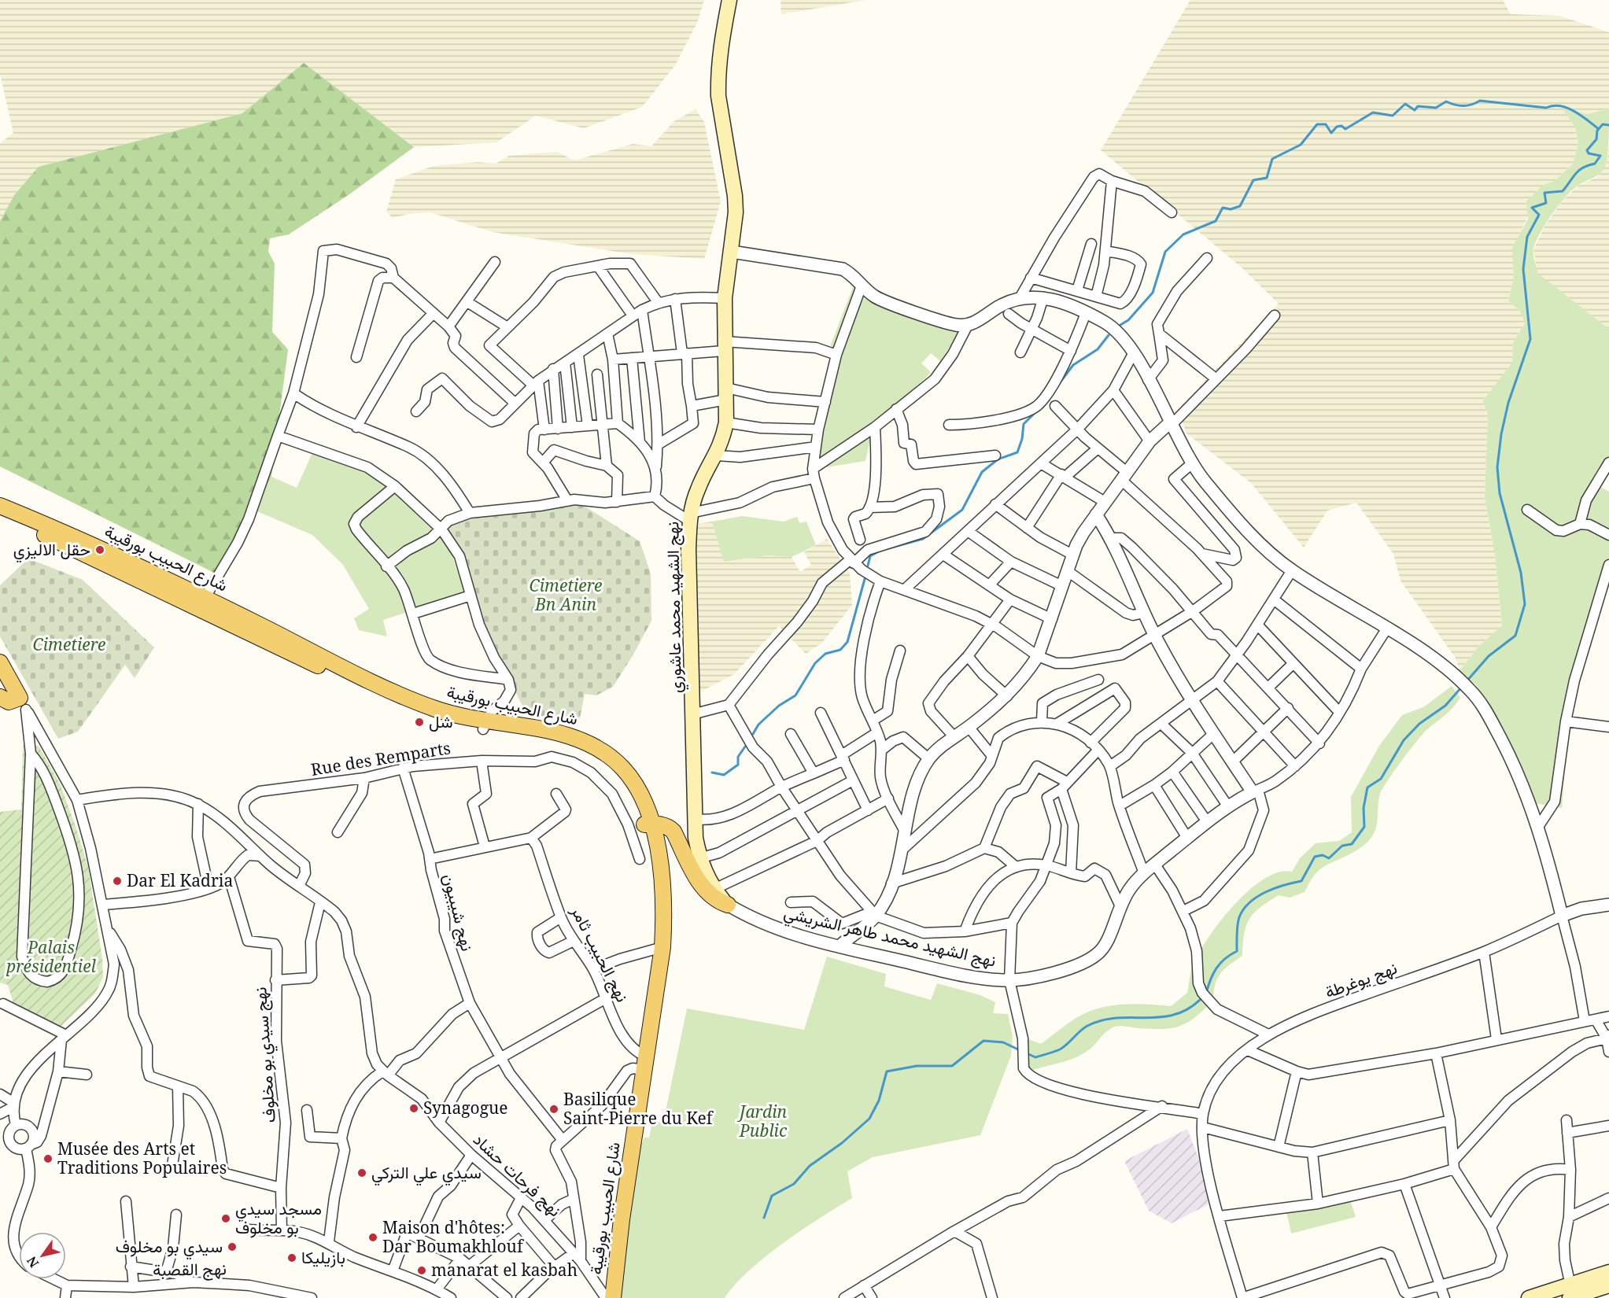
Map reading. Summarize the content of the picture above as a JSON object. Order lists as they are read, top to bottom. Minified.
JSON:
{"streets":{"main road":["شارع الحبيب بورقيبة","نهج الشهيد محمد عاشوري"],"street":["Rue des Remparts","نهج شيبيون","نهج الشهيد محمد طاهر الشريشي","نهج الحبيب ثامر","نهج يوغرطة","نهج سيدي بو مخلوف","نهج فرحات حشاد","نهج القصبة"]},"crossings":[["شارع الحبيب بورقيبة","نهج الحبيب ثامر"],["شارع الحبيب بورقيبة","نهج فرحات حشاد"],["نهج الشهيد محمد عاشوري","نهج الشهيد محمد طاهر الشريشي"],["Rue des Remparts","نهج شيبيون"],["Rue des Remparts","نهج فرحات حشاد"]],"parks":["Cimetiere Bn Anin","Cimetiere","Palais présidentiel","Jardin Public"],"places":["حقل الاليزي","شل","Dar El Kadria","Synagogue","Basilique Saint-Pierre du Kef","Musée des Arts et Traditions Populaires","سيدي علي التركي","مسجد سيدي بو مخلوف","Maison d'hôtes: Dar Boumakhlouf","سيدي بو مخلوف","بازيليكا","manarat el kasbah"],"north":"bottom left"}
